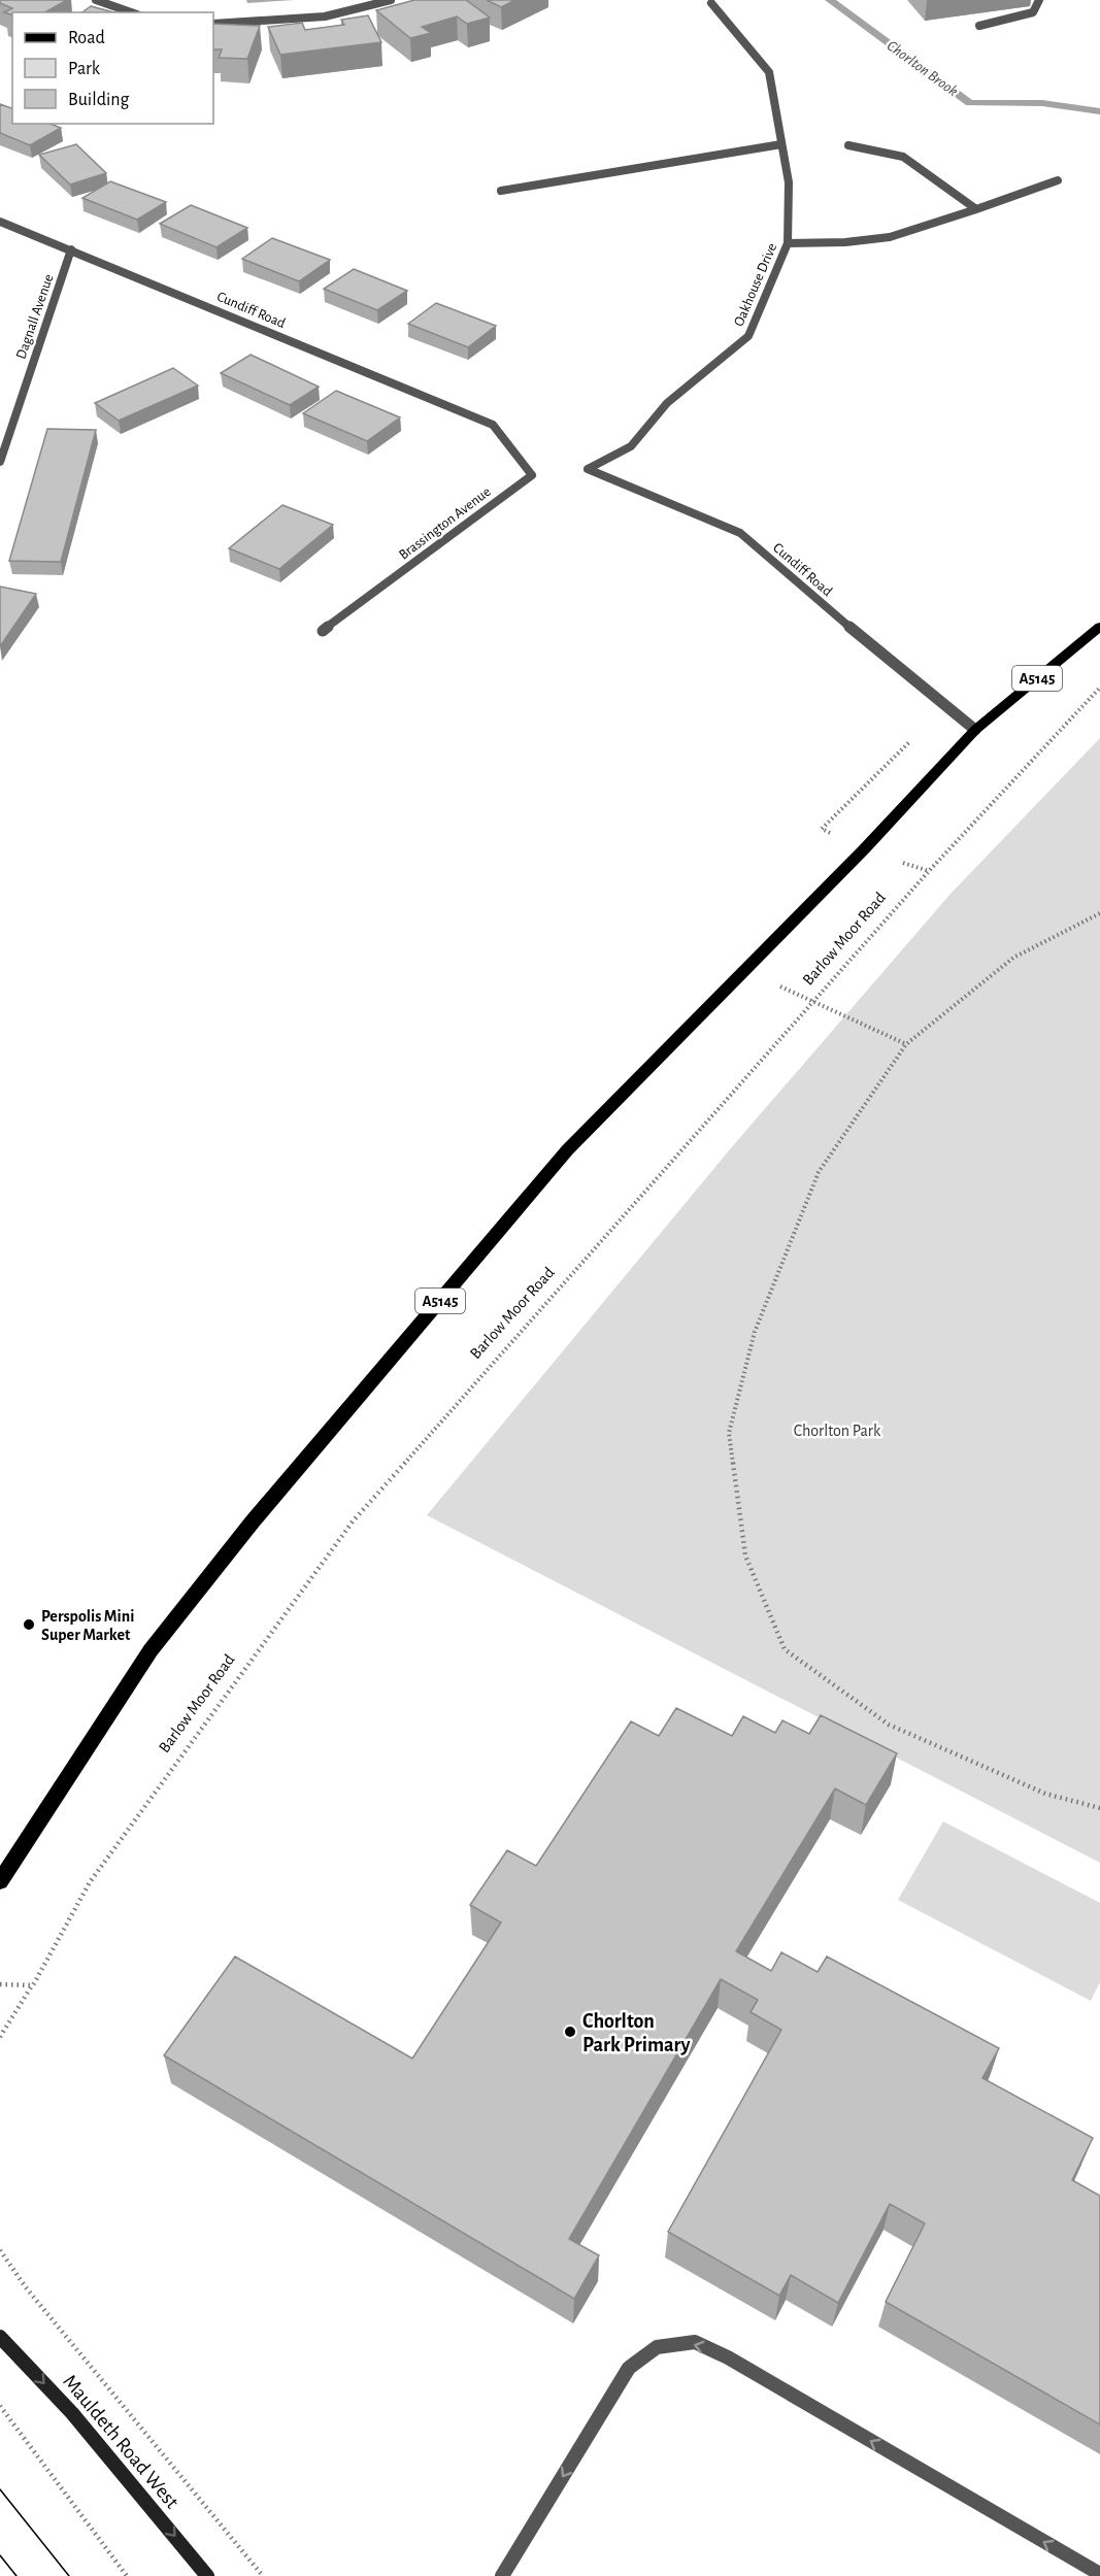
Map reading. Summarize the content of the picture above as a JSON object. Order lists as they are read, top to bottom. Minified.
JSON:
{"streets":{"main road":["A5145"],"street":["Oakhouse Drive","Cundiff Road","Dagnall Avenue","Brassington Avenue","Mauldeth Road West"],"path":["Barlow Moor Road"]},"crossings":[["Oakhouse Drive","Cundiff Road"],["Cundiff Road","Dagnall Avenue"],["Cundiff Road","Brassington Avenue"],["Cundiff Road","A5145"]],"one_way":["Mauldeth Road West"],"water":["Chorlton Brook"],"parks":["Chorlton Park"],"places":["Perspolis Mini Super Market","Chorlton Park Primary"],"legend":["Road","Park","Building"]}
